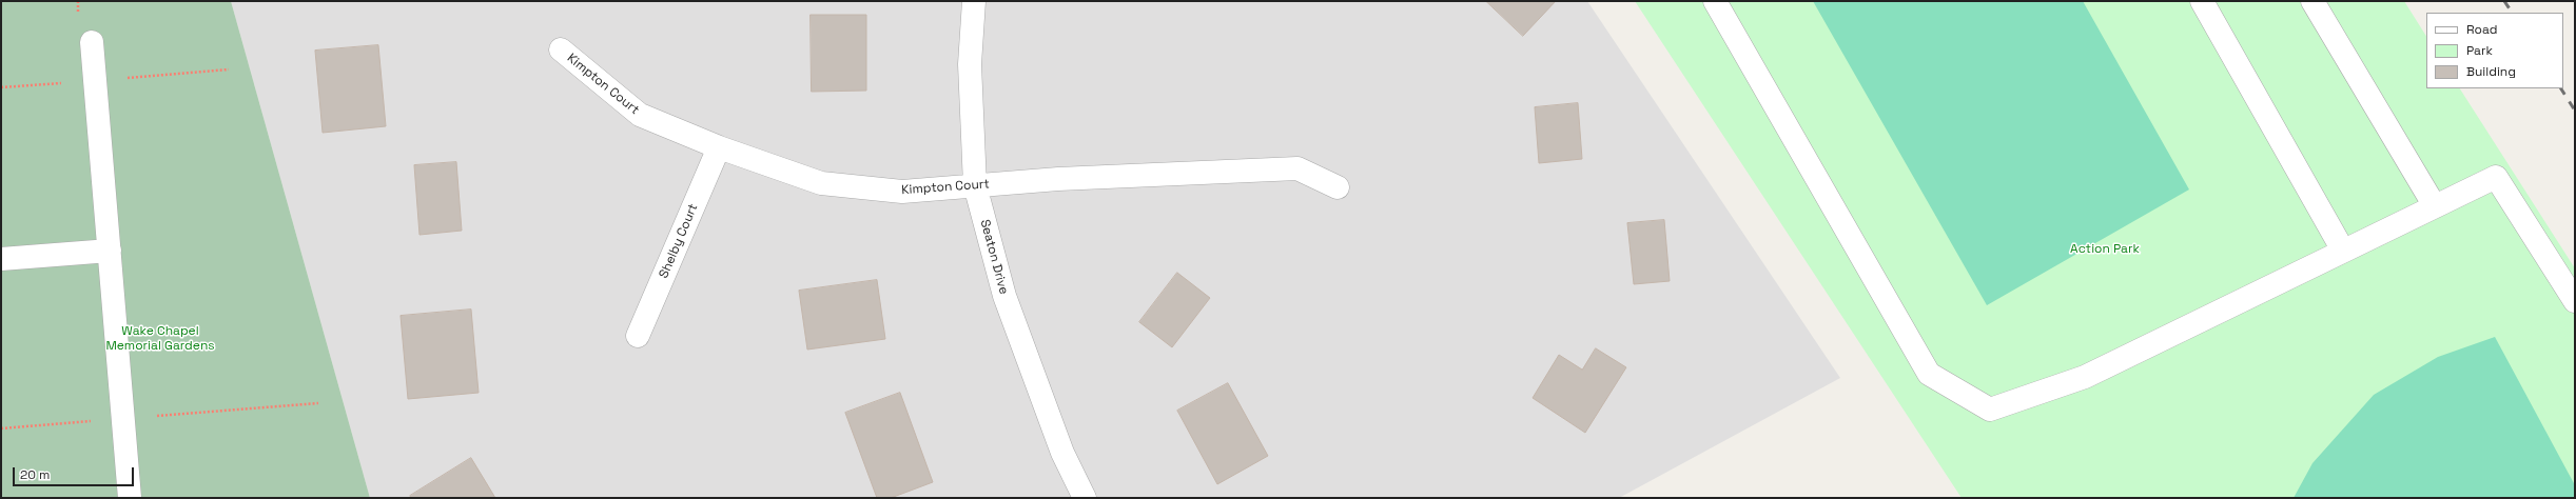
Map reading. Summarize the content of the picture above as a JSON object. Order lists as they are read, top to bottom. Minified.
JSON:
{"streets":{"street":["Kimpton Court","Shelby Court","Seaton Drive"]},"crossings":[["Kimpton Court","Shelby Court"],["Kimpton Court","Seaton Drive"]],"parks":["Action Park","Wake Chapel Memorial Gardens"],"legend":["Road","Park","Building"],"scale_bar":"20 m"}
